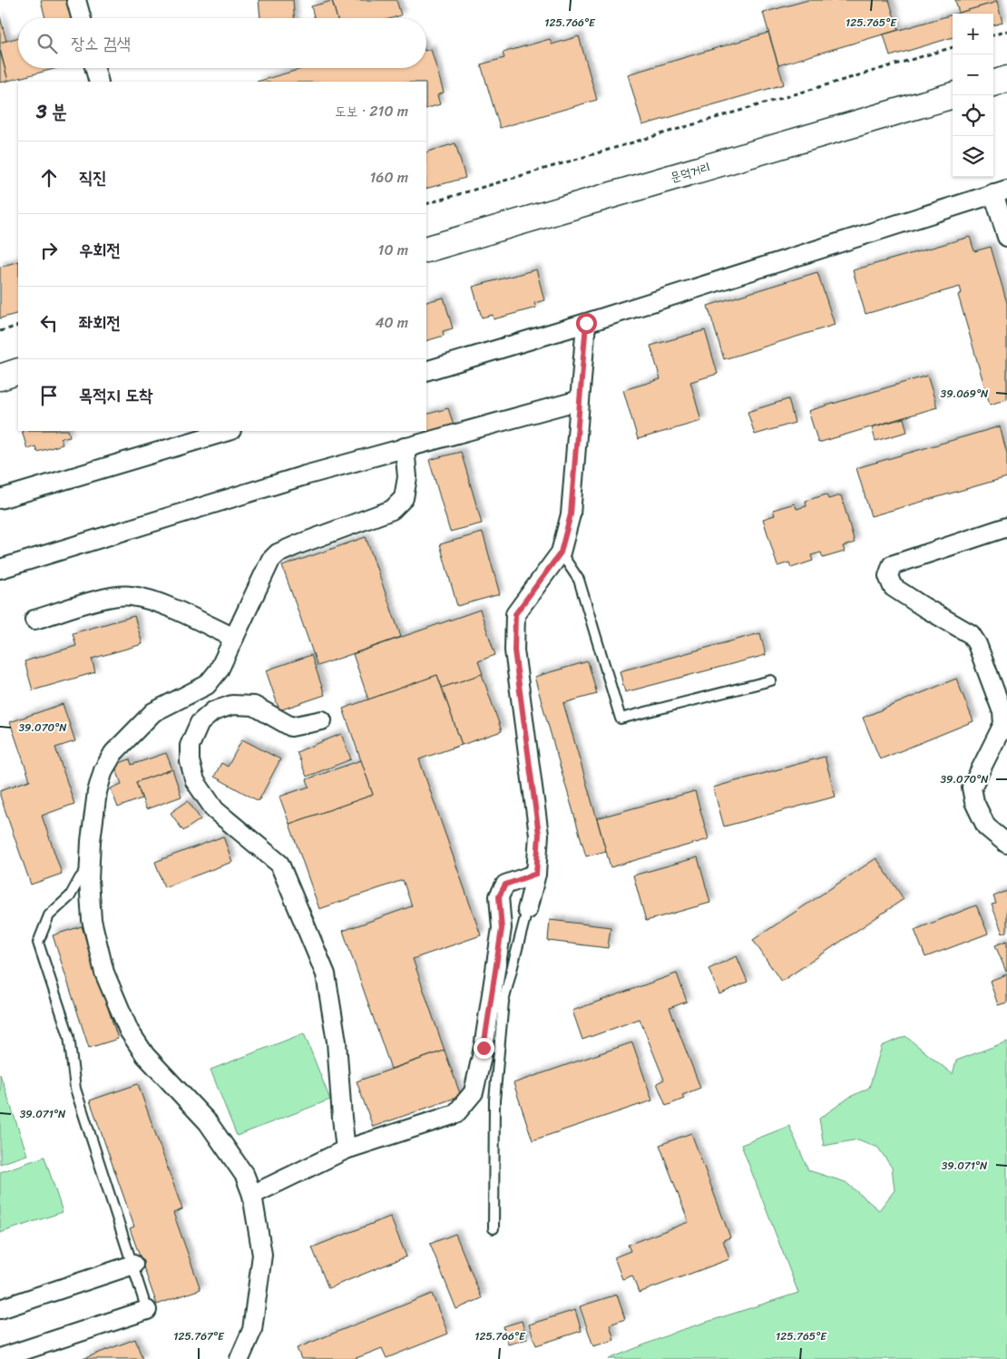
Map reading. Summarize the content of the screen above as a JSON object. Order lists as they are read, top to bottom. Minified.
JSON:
{"streets":{"main road":["문덕거리"]},"page":{"map_buttons":["+","−"],"search":"장소 검색","heading":["3 분","도보 · 210 m"],"list":[["직진","160 m"],["우회전","10 m"],["좌회전","40 m"],"목적지 도착"]},"coordinates":["125.766°E","125.765°E","39.069°N","39.070°N","39.071°N","125.767°E"]}
